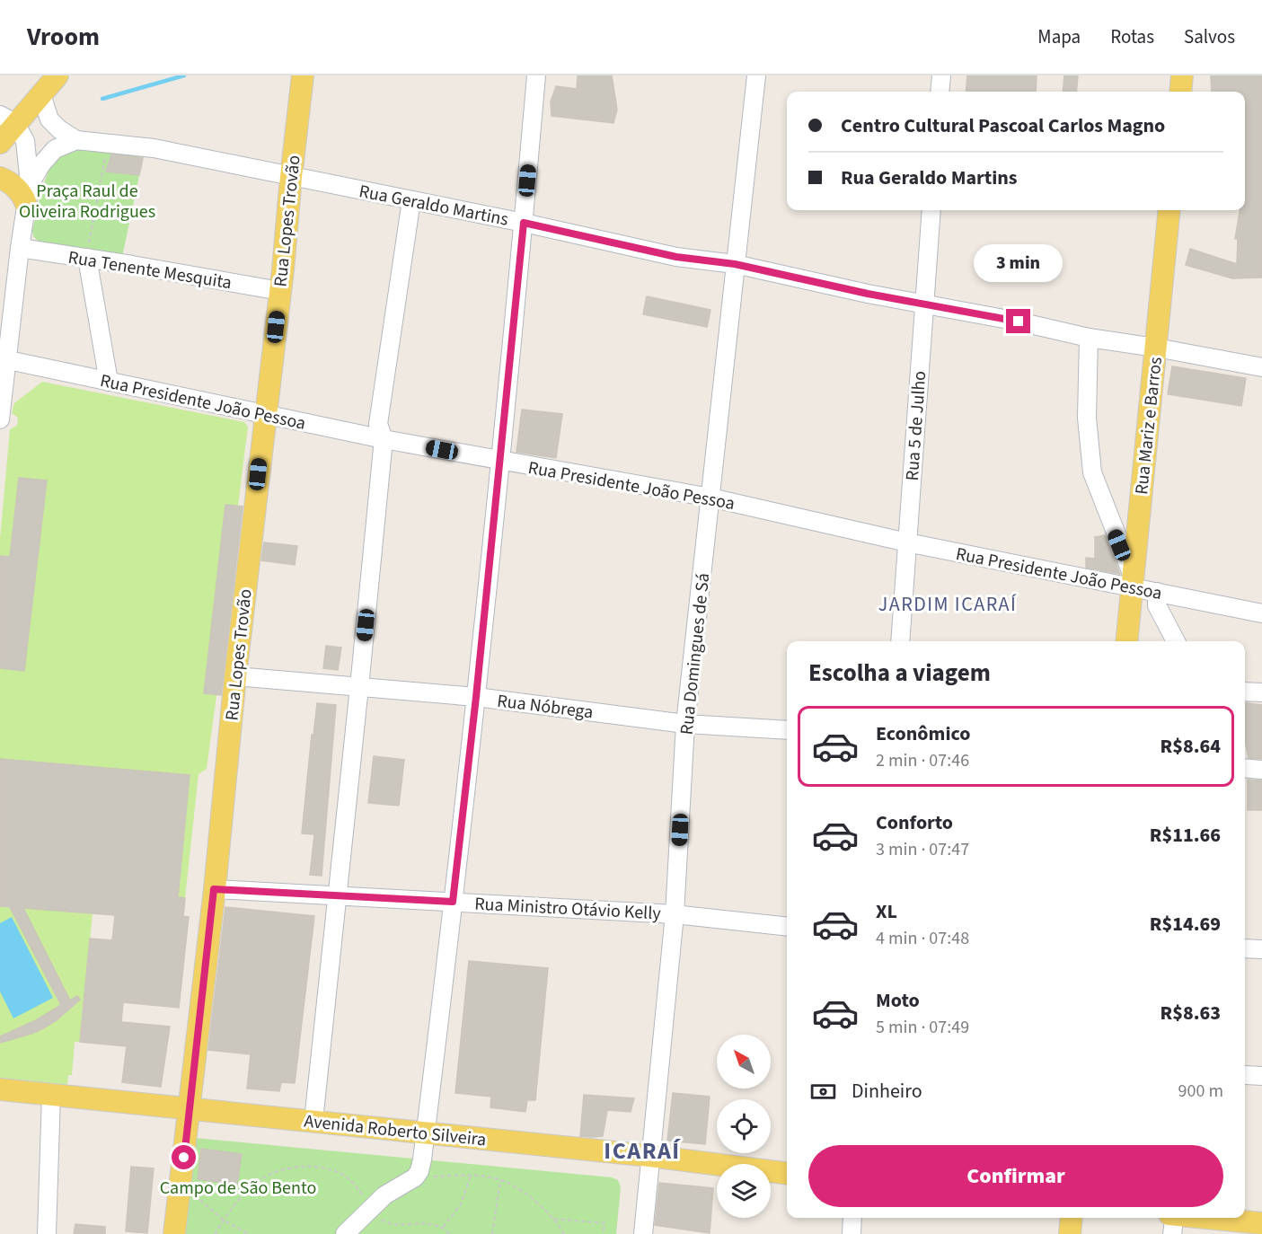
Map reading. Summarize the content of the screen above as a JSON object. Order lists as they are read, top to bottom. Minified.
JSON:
{"streets":{"main road":["Rua Lopes Trovão","Rua Mariz e Barros","Avenida Roberto Silveira"],"street":["Rua Geraldo Martins","Rua Tenente Mesquita","Rua Presidente João Pessoa","Rua 5 de Julho","Rua Domingues de Sá","Rua Nóbrega","Rua Ministro Otávio Kelly"]},"crossings":[["Rua Geraldo Martins","Rua Lopes Trovão"],["Rua Geraldo Martins","Rua 5 de Julho"],["Rua Geraldo Martins","Rua Mariz e Barros"],["Rua Geraldo Martins","Rua Domingues de Sá"],["Rua Lopes Trovão","Rua Tenente Mesquita"],["Rua Lopes Trovão","Rua Presidente João Pessoa"],["Rua Lopes Trovão","Rua Nóbrega"],["Rua Lopes Trovão","Rua Ministro Otávio Kelly"],["Rua Lopes Trovão","Avenida Roberto Silveira"],["Rua Presidente João Pessoa","Rua 5 de Julho"],["Rua Presidente João Pessoa","Rua Mariz e Barros"],["Rua Presidente João Pessoa","Rua Domingues de Sá"],["Rua Domingues de Sá","Rua Nóbrega"],["Rua Domingues de Sá","Rua Ministro Otávio Kelly"],["Rua Domingues de Sá","Avenida Roberto Silveira"]],"districts":["JARDIM ICARAÍ","ICARAÍ"],"parks":["Praça Raul de Oliveira Rodrigues","Campo de São Bento"],"north":"top left","page":{"header":"Vroom","nav":["Mapa","Rotas","Salvos"],"banner":["Centro Cultural Pascoal Carlos Magno","Rua Geraldo Martins"],"bubble":"3 min","heading":"Escolha a viagem","list":[{"name":"Econômico","note":"2 min · 07:46","value":"R$8.64"},{"name":"Conforto","note":"3 min · 07:47","value":"R$11.66"},{"name":"XL","note":"4 min · 07:48","value":"R$14.69"},{"name":"Moto","note":"5 min · 07:49","value":"R$8.63"}],"pay":["Dinheiro","900 m"],"buttons":"Confirmar"}}
